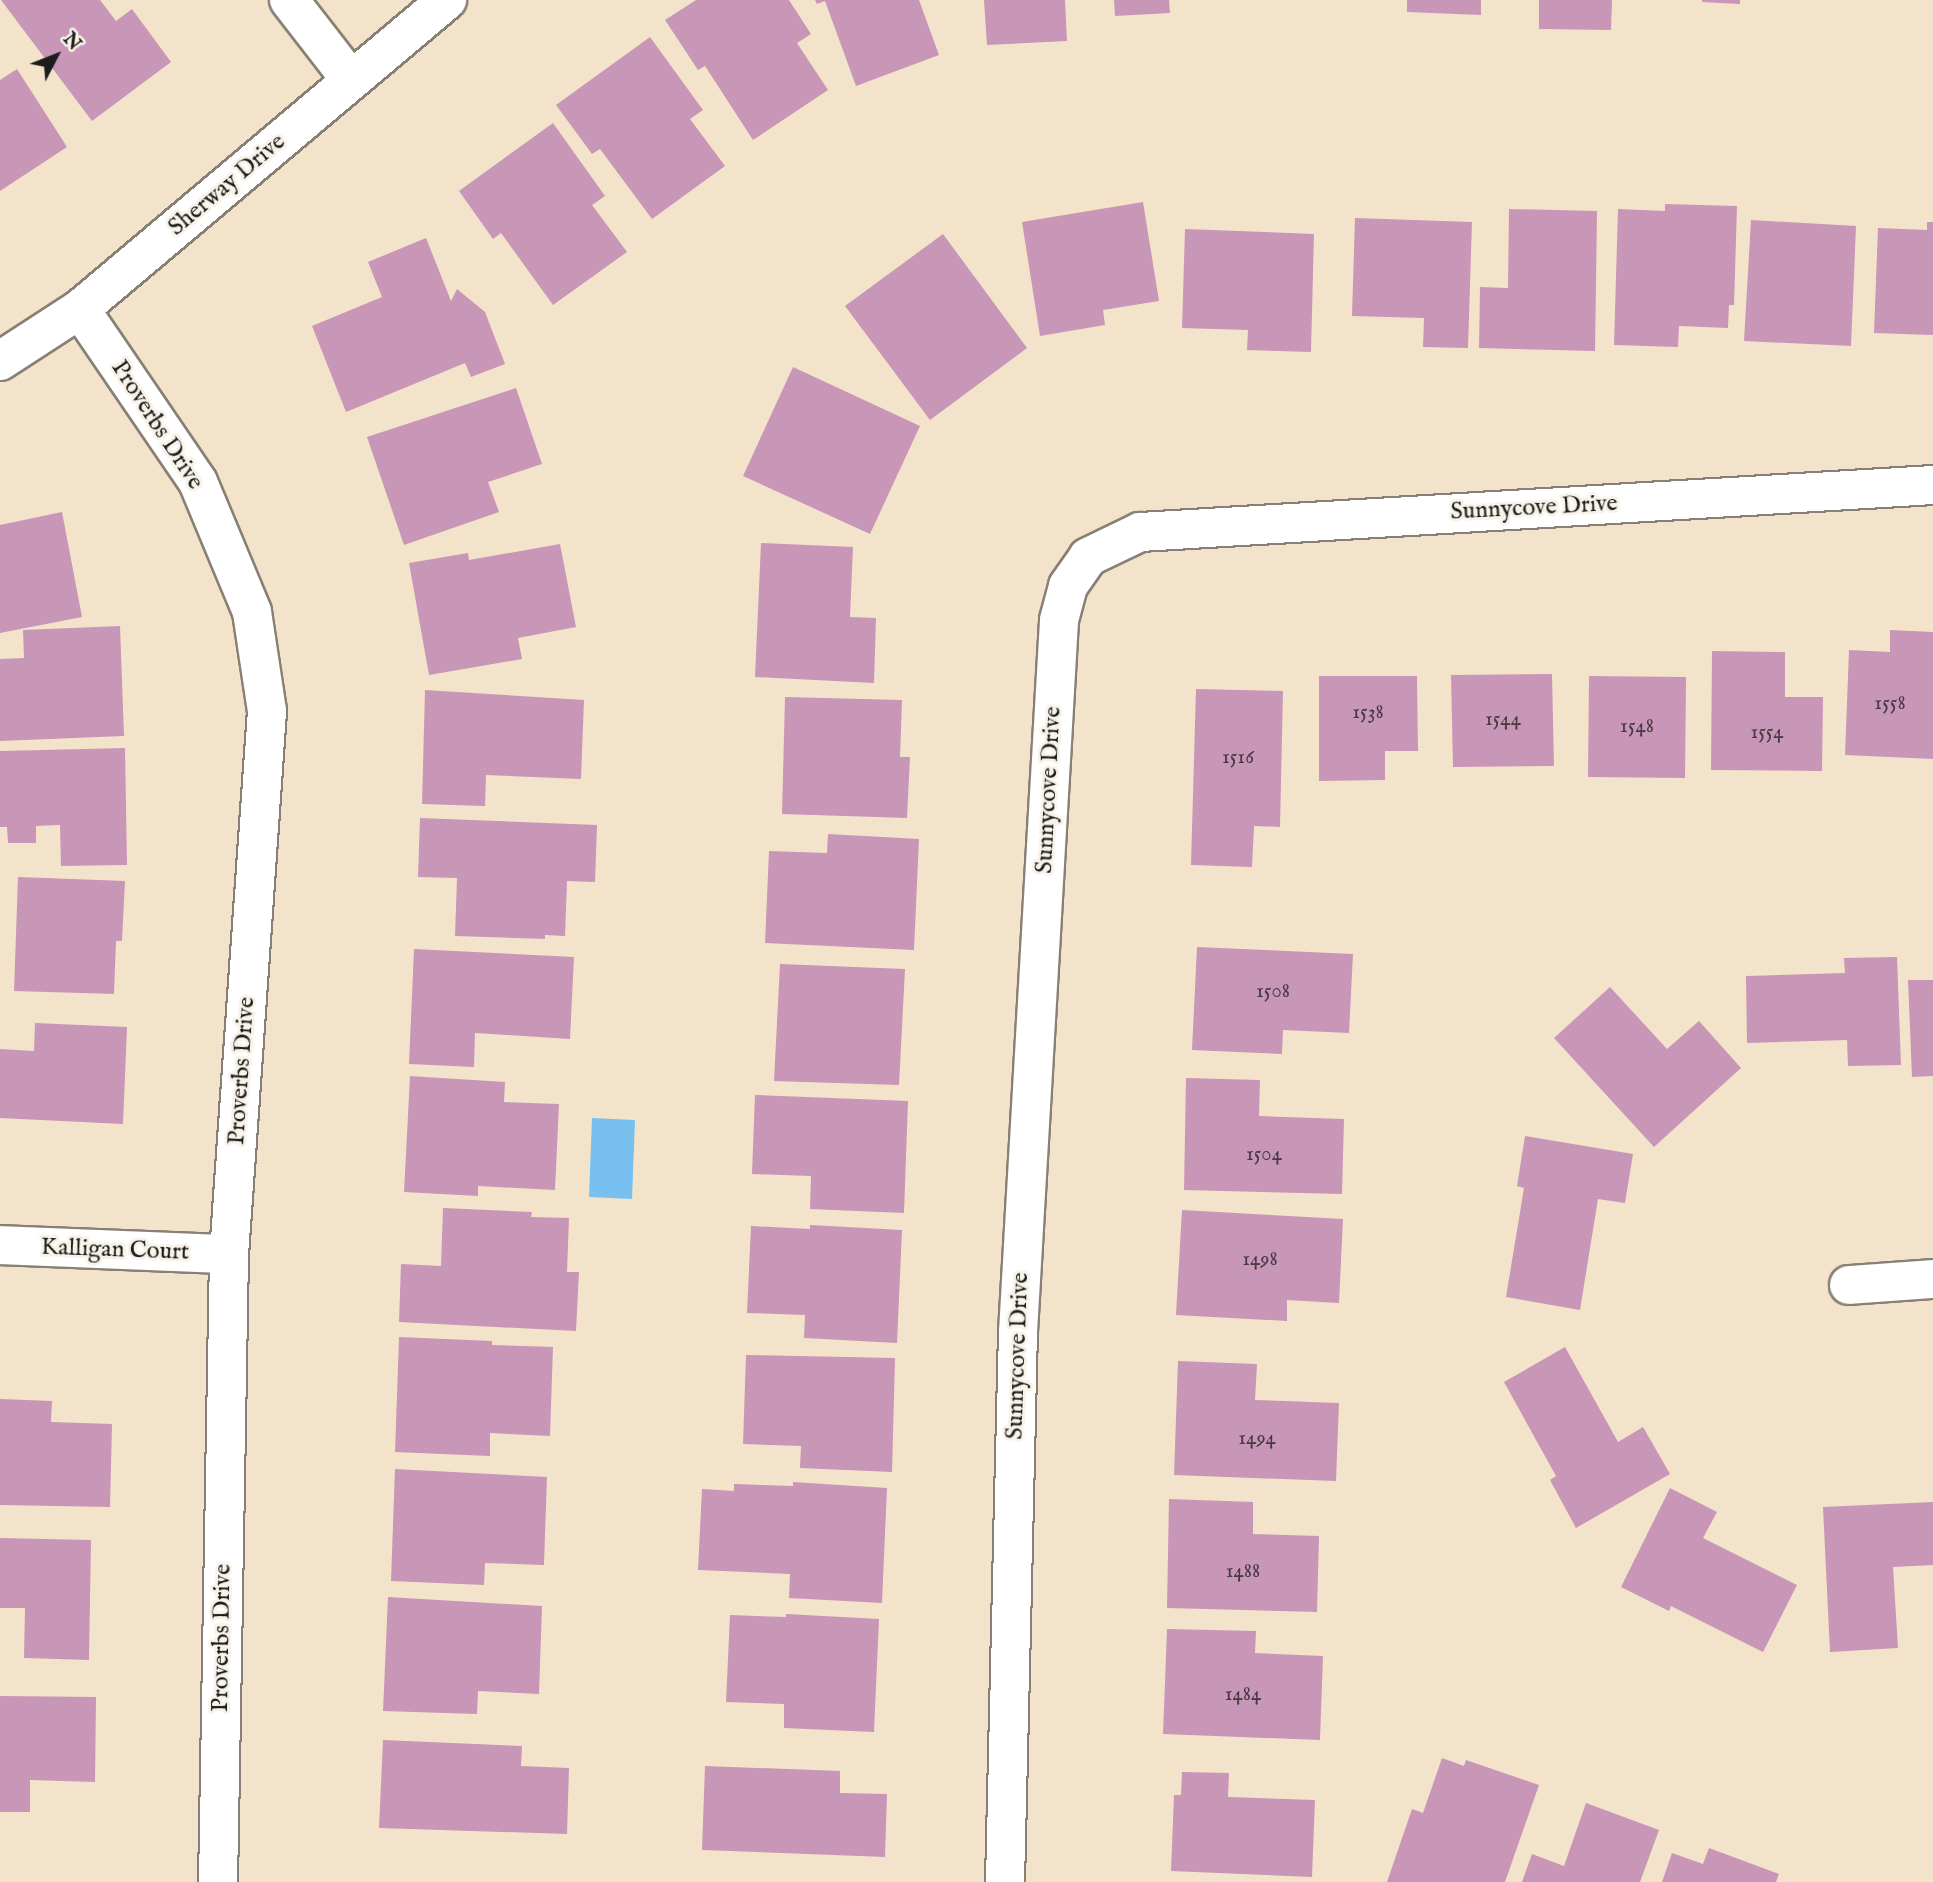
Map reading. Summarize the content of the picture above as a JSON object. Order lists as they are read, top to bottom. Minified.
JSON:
{"streets":{"street":["Sherway Drive","Proverbs Drive","Sunnycove Drive","Kalligan Court"]},"crossings":[["Sherway Drive","Proverbs Drive"],["Proverbs Drive","Kalligan Court"]],"house_numbers":["1558","1538","1544","1548","1554","1516","1508","1504","1498","1494","1488","1484"],"north":"top right"}
